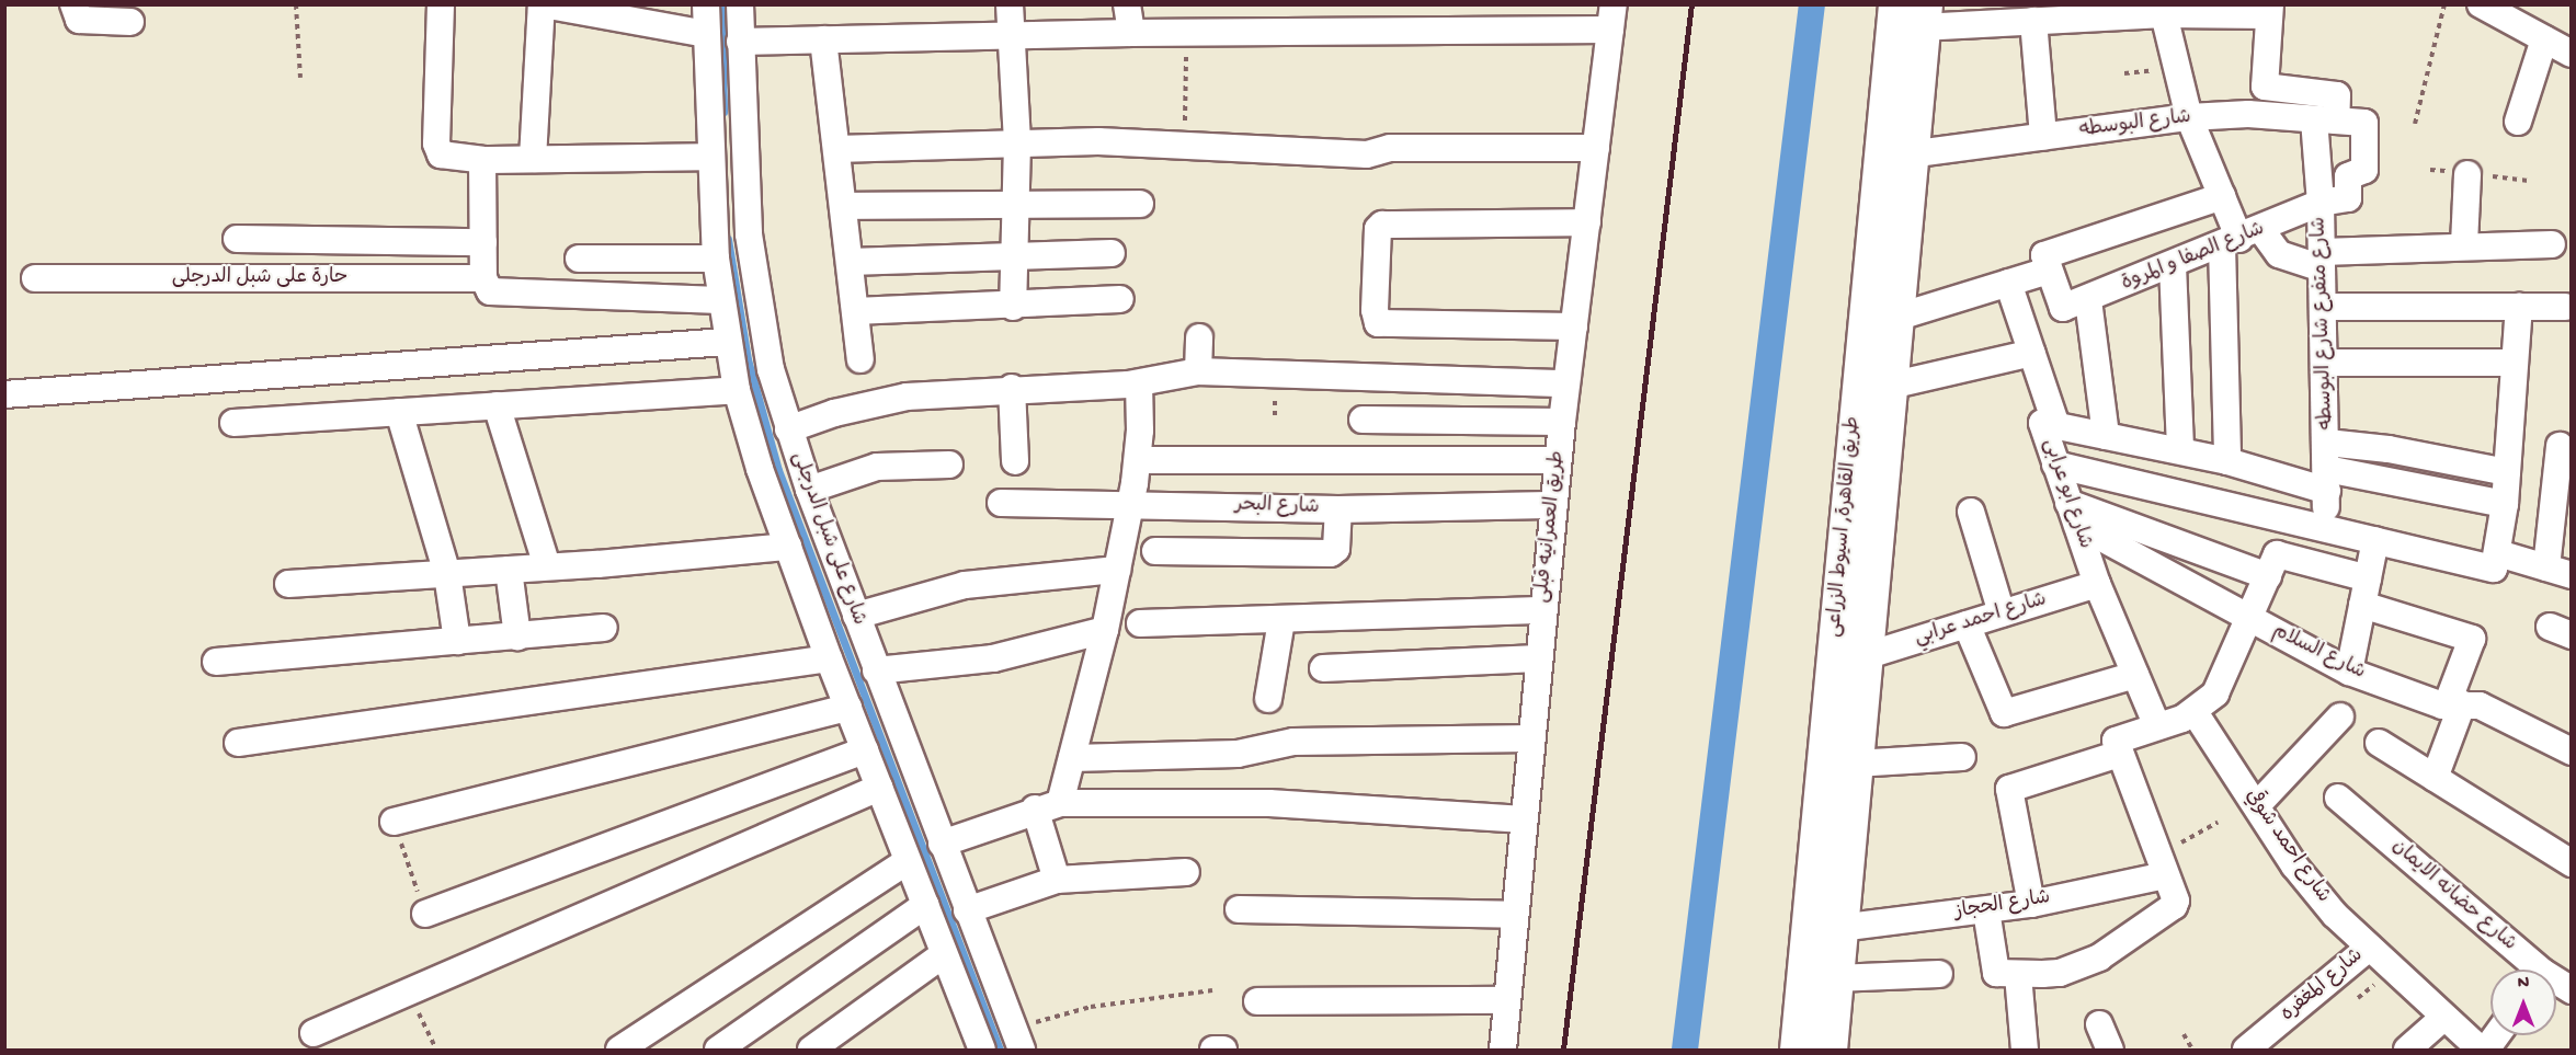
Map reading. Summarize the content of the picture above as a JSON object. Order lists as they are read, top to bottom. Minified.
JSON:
{"streets":{"highway":["طريق القاهرة, اسيوط الزراعى"],"street":["شارع البوسطه","شارع الصفا و المروة","حارة على شبل الدرجلى","شارع متفرع شارع البوسطه","شارع ابو عرابى","شارع البحر","طريق العمرانيه قبلى","شارع على شبل الدرجلى","شارع احمد عرابي","شارع السلام","شارع احمد شوقي","شارع حضانه الايمان","شارع الحجاز","شارع المغفره"]},"crossings":[["شارع البوسطه","شارع الصفا و المروة"],["شارع البوسطه","شارع متفرع شارع البوسطه"],["شارع البوسطه","طريق القاهرة, اسيوط الزراعى"],["شارع الصفا و المروة","شارع متفرع شارع البوسطه"],["حارة على شبل الدرجلى","شارع على شبل الدرجلى"],["شارع متفرع شارع البوسطه","شارع ابو عرابى"],["شارع ابو عرابى","شارع احمد عرابي"],["شارع ابو عرابى","شارع السلام"],["شارع البحر","طريق العمرانيه قبلى"],["طريق القاهرة, اسيوط الزراعى","شارع احمد عرابي"],["طريق القاهرة, اسيوط الزراعى","شارع الحجاز"],["شارع احمد شوقي","شارع المغفره"]],"north":"top"}
